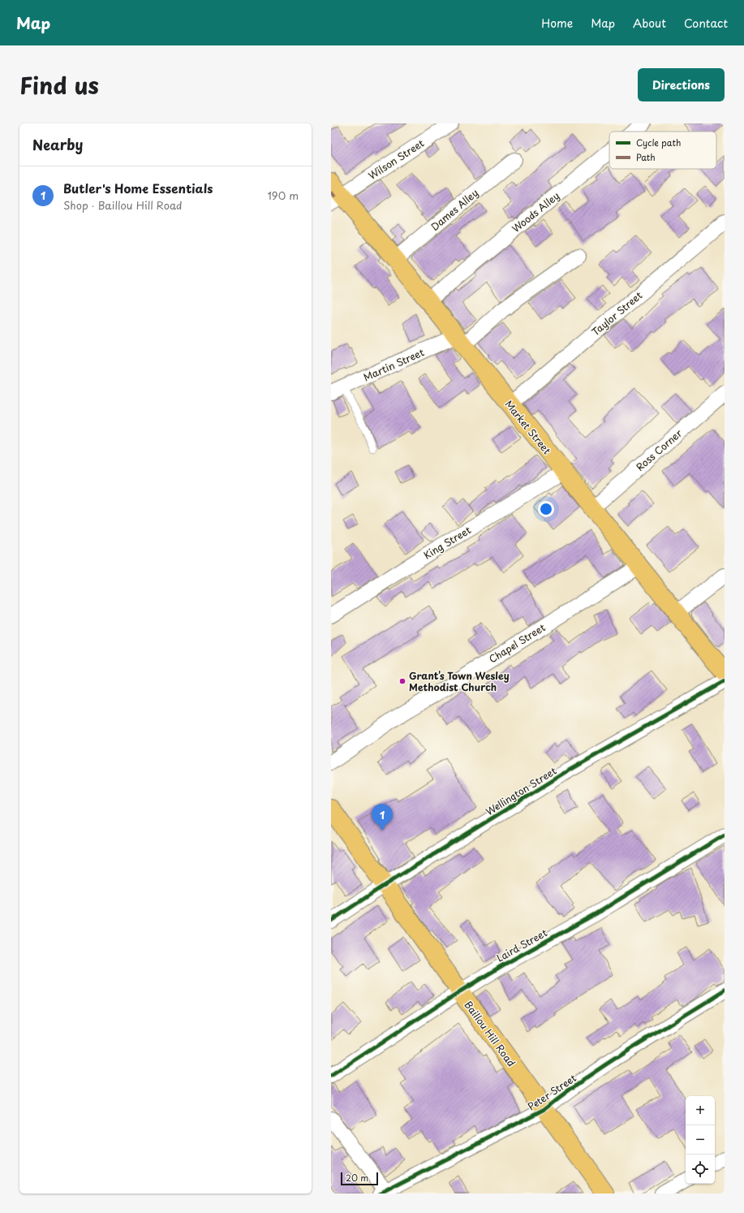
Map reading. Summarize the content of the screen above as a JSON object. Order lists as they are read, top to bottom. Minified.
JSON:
{"streets":{"main road":["Market Street","Baillou Hill Road"],"street":["Wilson Street","Dames Alley","Woods Alley","Taylor Street","Martin Street","Ross Corner","King Street","Chapel Street","Wellington Street","Laird Street","Peter Street"]},"crossings":[["Wilson Street","Market Street"],["Dames Alley","Market Street"],["Woods Alley","Market Street"],["Taylor Street","Market Street"],["Martin Street","Market Street"],["Market Street","Ross Corner"],["Market Street","King Street"],["Market Street","Chapel Street"],["Wellington Street","Baillou Hill Road"],["Laird Street","Baillou Hill Road"],["Baillou Hill Road","Peter Street"]],"places":["Grant’s Town Wesley Methodist Church"],"legend":["Cycle path","Path"],"scale_bar":"20 m","page":{"header":"Map","nav":["Home","Map","About","Contact"],"title":"Find us","buttons":"Directions","heading":"Nearby","list":[{"mark":"1","name":"Butler's Home Essentials","note":"Shop · Baillou Hill Road","value":"190 m"}],"pins":"1","map_buttons":["+","−"],"scale":"20 m"}}
